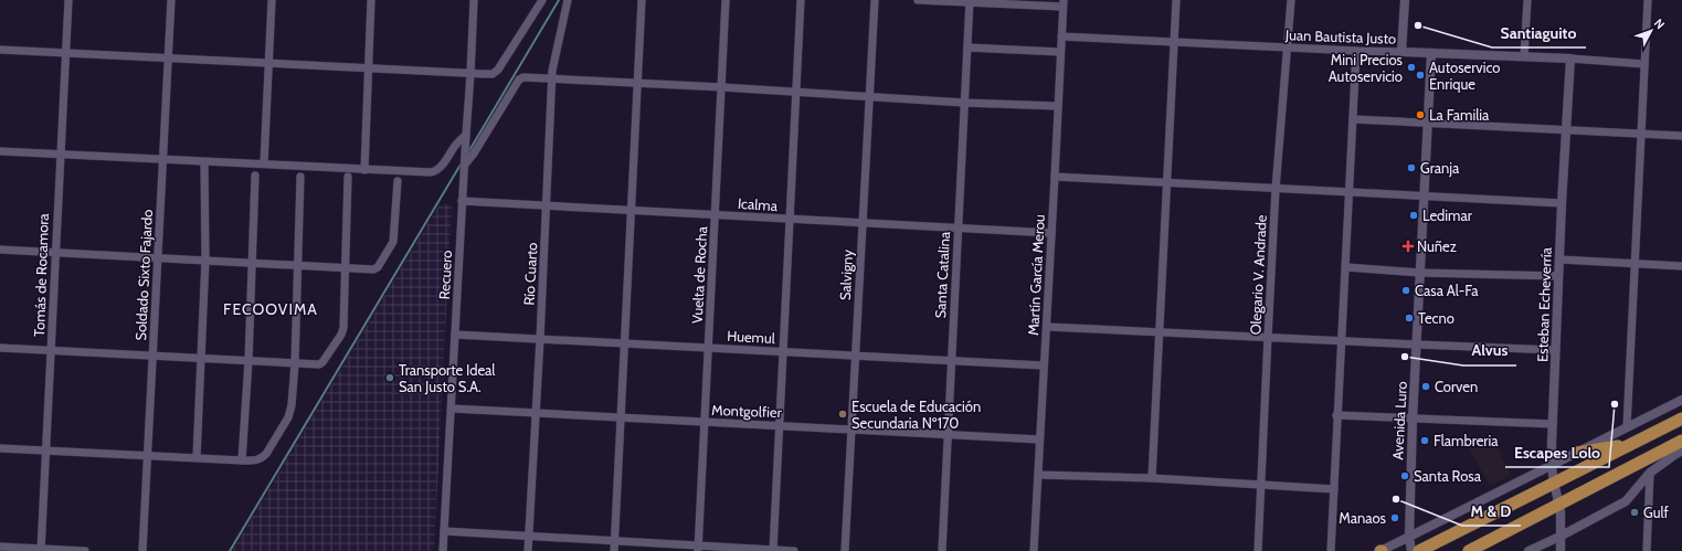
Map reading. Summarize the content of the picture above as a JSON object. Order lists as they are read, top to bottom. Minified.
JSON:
{"streets":{"street":["Juan Bautista Justo","Icalma","Río Cuarto","Tomás de Rocamora","Soldado Sixto Fajardo","Recuero","Vuelta de Rocha","Salvigny","Santa Catalina","Martín García Merou","Olegario V. Andrade","Esteban Echeverría","Huemul","Montgolfier","Avenida Luro"]},"crossings":[["Juan Bautista Justo","Martín García Merou"],["Juan Bautista Justo","Olegario V. Andrade"],["Juan Bautista Justo","Esteban Echeverría"],["Juan Bautista Justo","Avenida Luro"],["Icalma","Río Cuarto"],["Icalma","Recuero"],["Icalma","Vuelta de Rocha"],["Icalma","Salvigny"],["Icalma","Santa Catalina"],["Icalma","Martín García Merou"],["Río Cuarto","Huemul"],["Río Cuarto","Montgolfier"],["Recuero","Huemul"],["Recuero","Montgolfier"],["Vuelta de Rocha","Huemul"],["Vuelta de Rocha","Montgolfier"],["Salvigny","Huemul"],["Salvigny","Montgolfier"],["Santa Catalina","Huemul"],["Santa Catalina","Montgolfier"],["Martín García Merou","Huemul"],["Martín García Merou","Montgolfier"]],"districts":["FECOOVIMA"],"places":{"other":["Santiaguito","Mini Precios Autoservicio","Autoservico Enrique","La Familia","Granja","Ledimar","Casa Al-Fa","Tecno","Alvus","Transporte Ideal San Justo S.A.","Corven","Escapes Lolo","Escuela de Educación Secundaria Nº170","Flambreria","Santa Rosa","M & D","Gulf","Manaos"],"health":["Nuñez"]},"north":"top right"}
